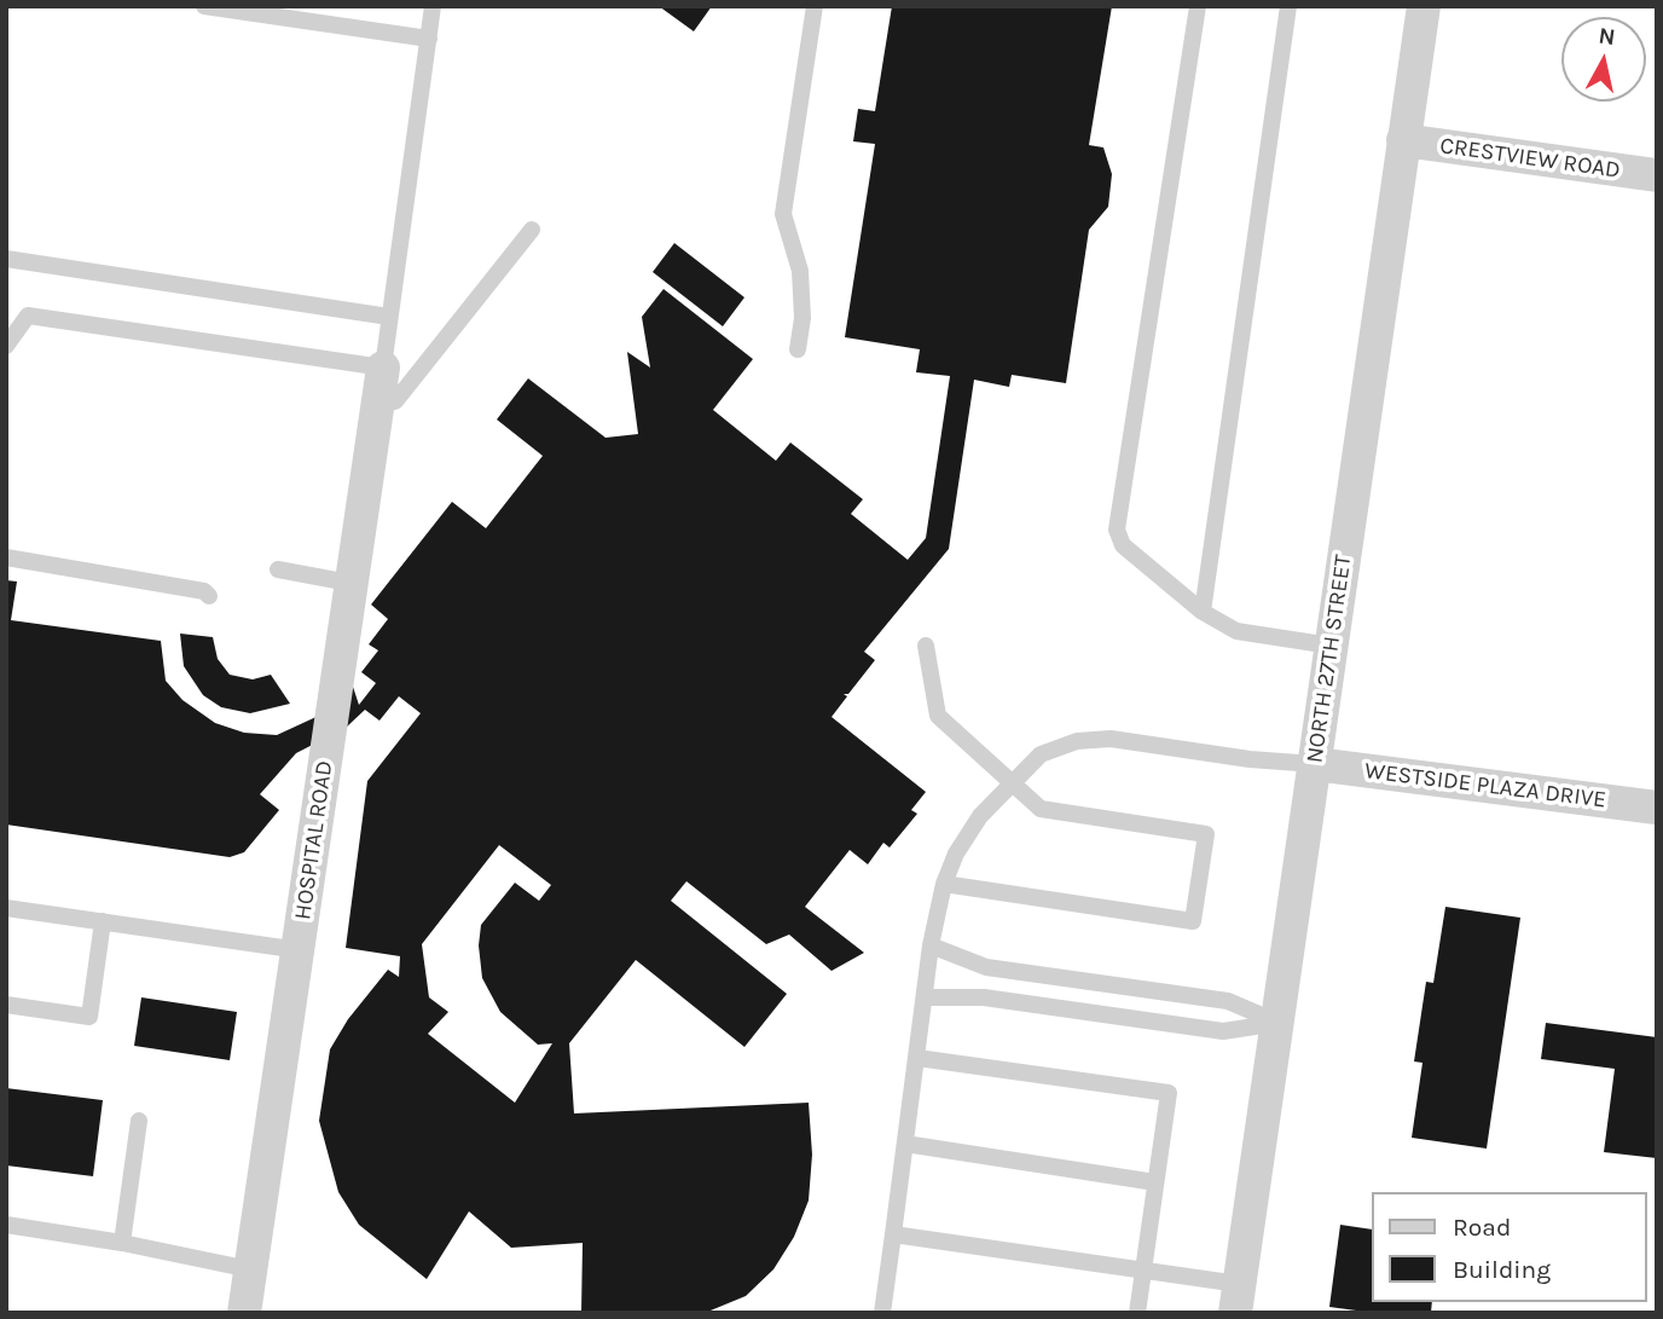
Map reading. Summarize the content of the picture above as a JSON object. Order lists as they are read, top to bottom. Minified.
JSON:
{"streets":{"street":["CRESTVIEW ROAD","NORTH 27TH STREET","WESTSIDE PLAZA DRIVE","HOSPITAL ROAD"]},"crossings":[["CRESTVIEW ROAD","NORTH 27TH STREET"],["NORTH 27TH STREET","WESTSIDE PLAZA DRIVE"]],"legend":["Road","Building"],"north":"top"}
